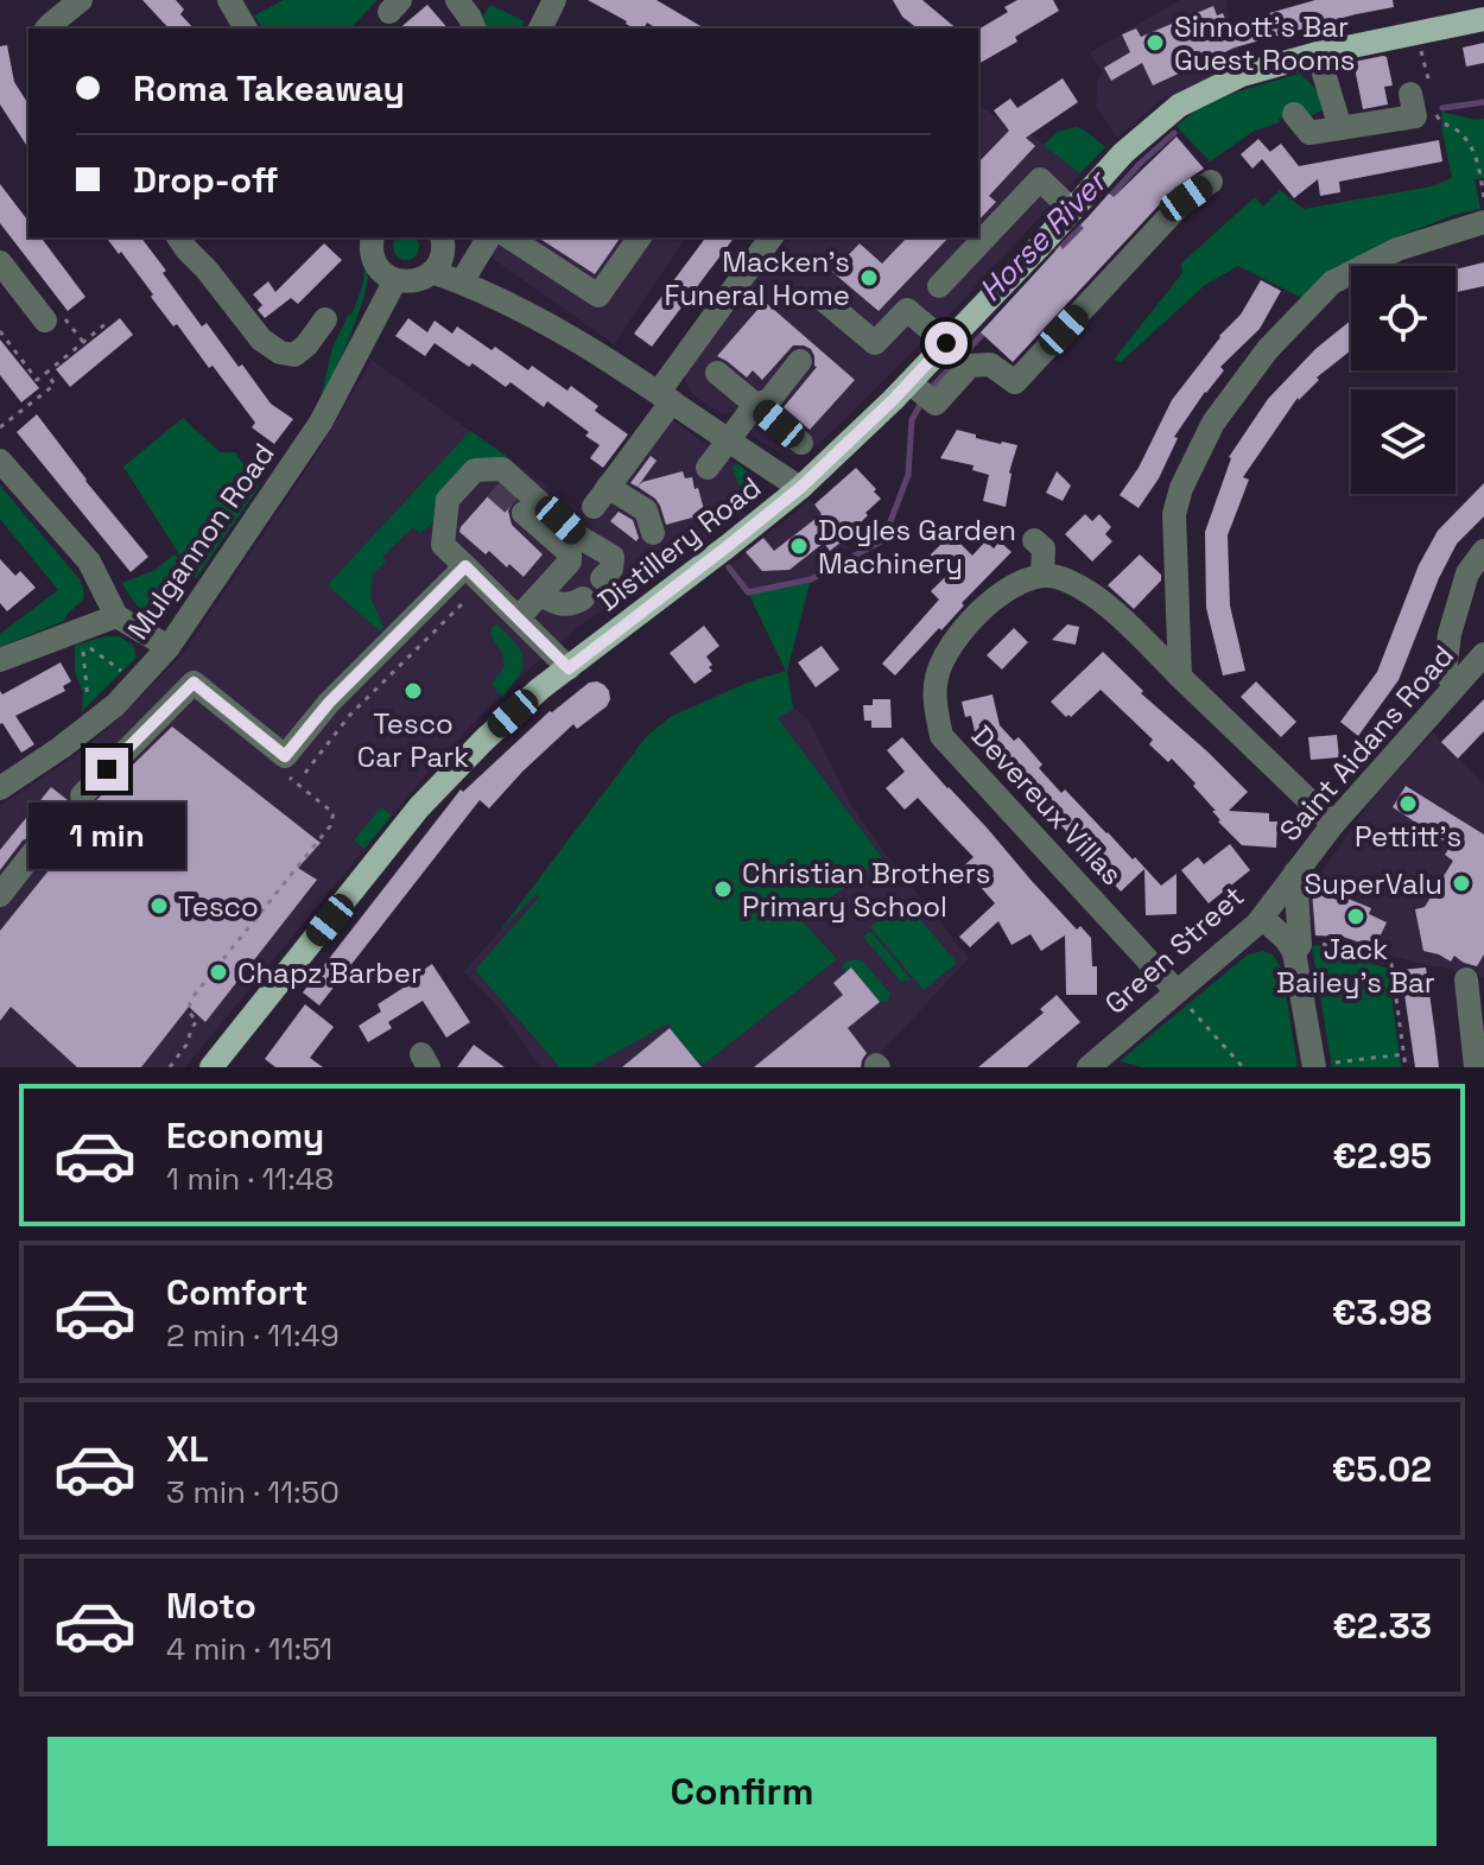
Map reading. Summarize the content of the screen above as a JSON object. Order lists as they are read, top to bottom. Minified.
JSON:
{"streets":{"main road":["Distillery Road"],"street":["Mulgannon Road","Saint Aidans Road","Devereux Villas","Green Street"]},"crossings":[["Saint Aidans Road","Green Street"],["Devereux Villas","Green Street"]],"water":["Horse River"],"places":["Sinnott's Bar Guest Rooms","Macken's Funeral Home","Doyles Garden Machinery","Tesco Car Park","Pettitt's","SuperValu","Christian Brothers Primary School","Tesco","Jack Bailey’s Bar","Chapz Barber"],"page":{"banner":["Roma Takeaway","Drop-off"],"bubble":"1 min","list":[{"name":"Economy","note":"1 min · 11:48","value":"€2.95"},{"name":"Comfort","note":"2 min · 11:49","value":"€3.98"},{"name":"XL","note":"3 min · 11:50","value":"€5.02"},{"name":"Moto","note":"4 min · 11:51","value":"€2.33"}],"buttons":"Confirm"}}
